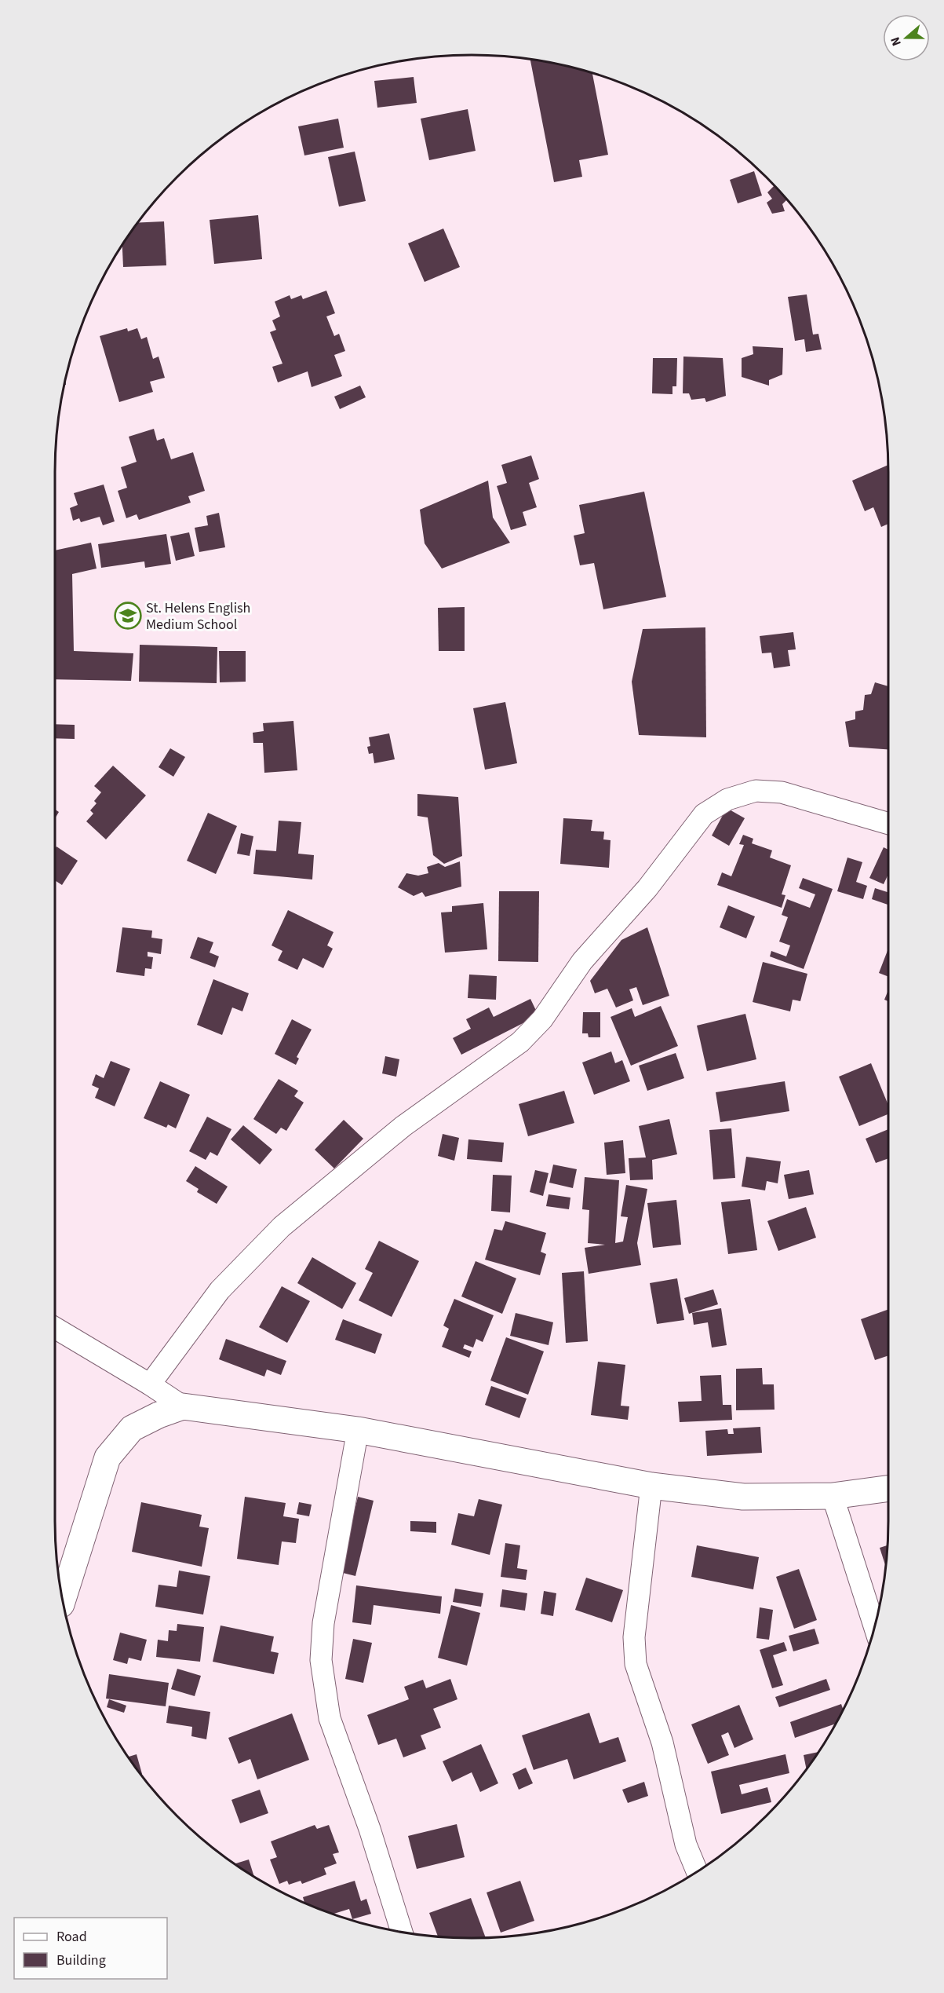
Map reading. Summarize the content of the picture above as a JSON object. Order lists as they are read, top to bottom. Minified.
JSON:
{"places":{"school or university":["St. Helens English Medium School"]},"legend":["Road","Building"],"north":"left"}
